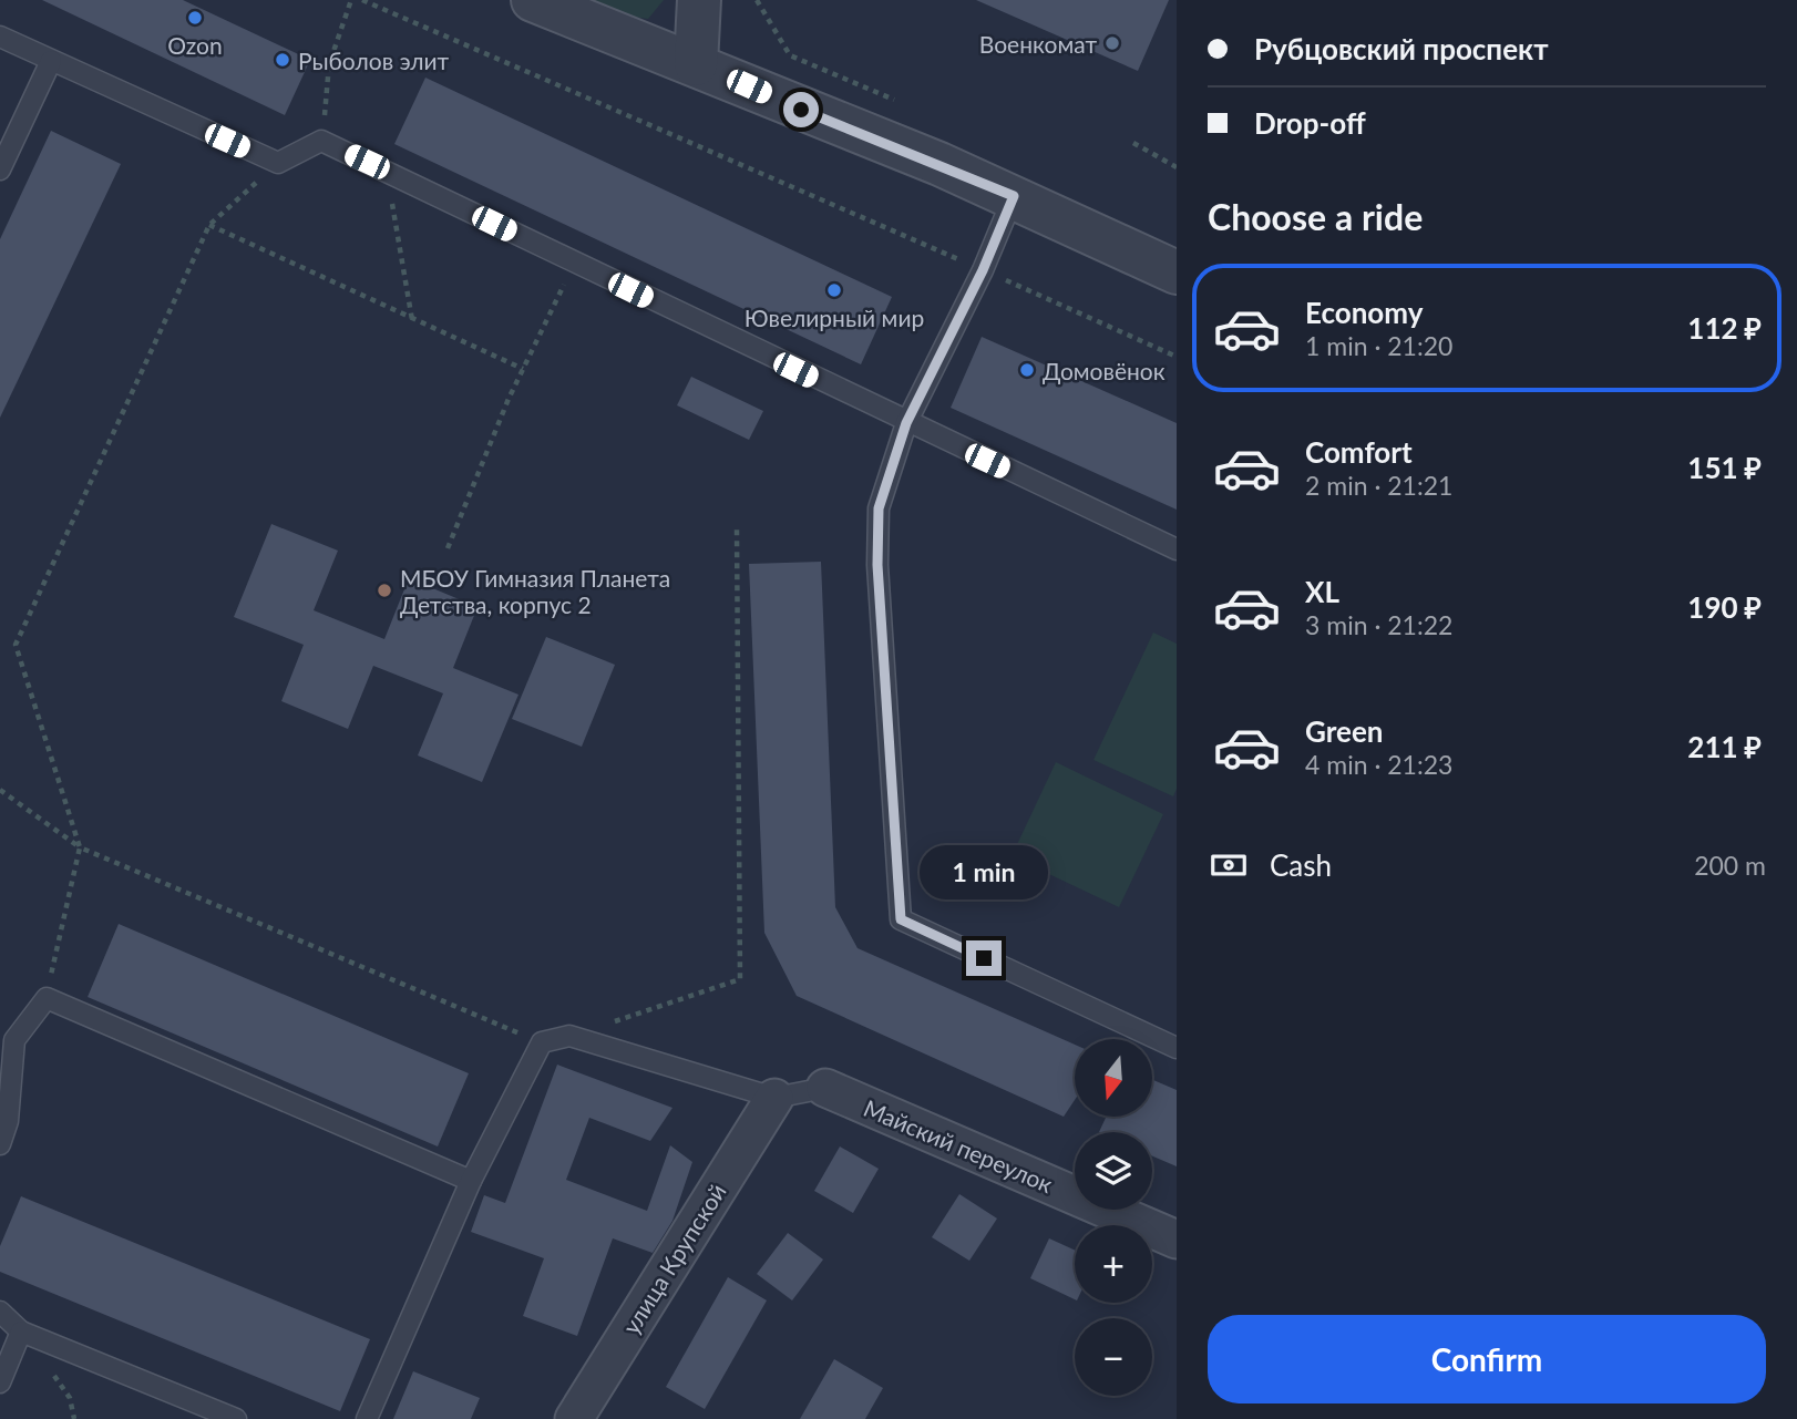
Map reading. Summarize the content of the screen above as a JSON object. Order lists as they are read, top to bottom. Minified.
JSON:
{"streets":{"street":["Майский переулок","улица Крупской"]},"places":["Ozon","Военкомат","Рыболов элит","Ювелирный мир","Домовёнок","МБОУ Гимназия Планета Детства, корпус 2"],"north":"bottom","page":{"banner":["Рубцовский проспект","Drop-off"],"heading":"Choose a ride","list":[{"name":"Economy","note":"1 min · 21:20","value":"112 ₽"},{"name":"Comfort","note":"2 min · 21:21","value":"151 ₽"},{"name":"XL","note":"3 min · 21:22","value":"190 ₽"},{"name":"Green","note":"4 min · 21:23","value":"211 ₽"}],"pay":["Cash","200 m"],"bubble":"1 min","map_buttons":["+","−"],"buttons":"Confirm"}}
